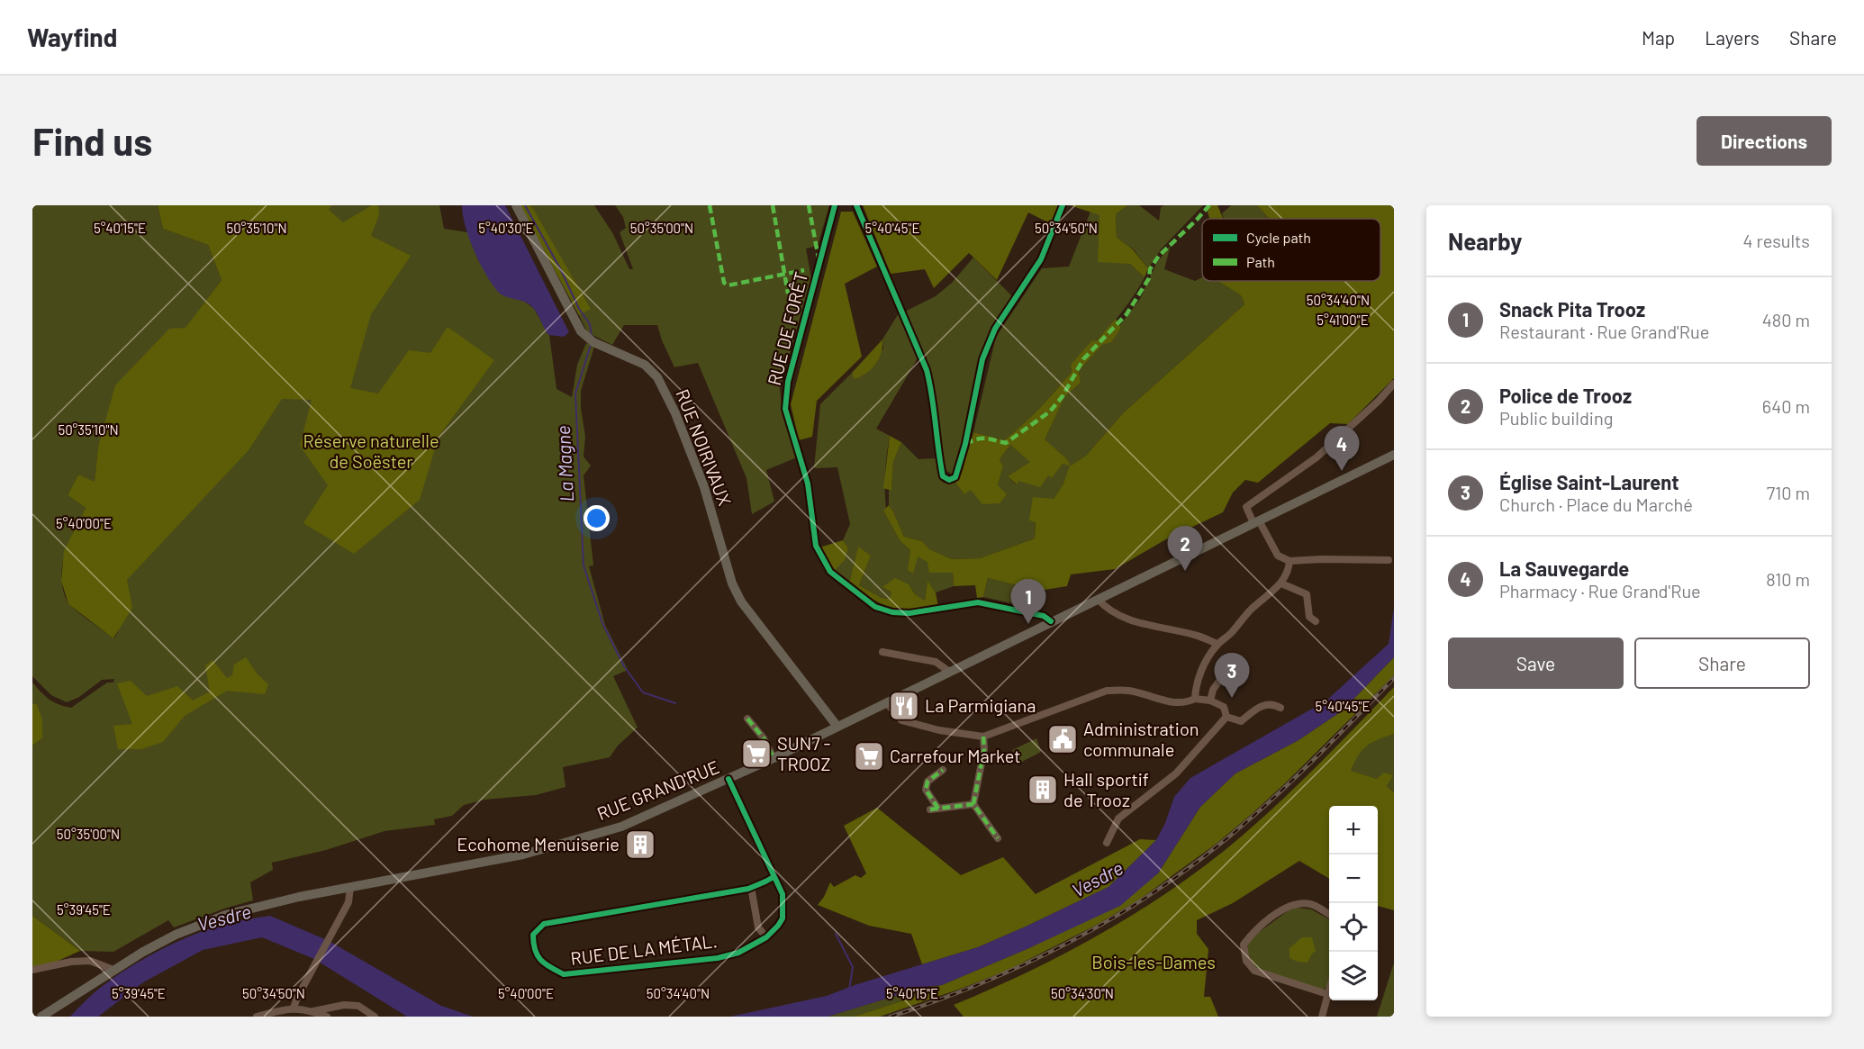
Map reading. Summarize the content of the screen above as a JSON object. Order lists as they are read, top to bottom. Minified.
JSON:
{"streets":{"main road":["RUE NOIRIVAUX","RUE GRAND'RUE"],"street":["RUE DE FORÊT","RUE DE LA MÉTAL."]},"crossings":[["RUE DE FORÊT","RUE GRAND'RUE"],["RUE NOIRIVAUX","RUE GRAND'RUE"],["RUE GRAND'RUE","RUE DE LA MÉTAL."]],"water":["La Magne","Vesdre"],"parks":["Réserve naturelle de Soëster","Bois-les-Dames"],"places":{"restaurant":["La Parmigiana"],"public building":["Administration communale"],"supermarket":["SUN7 - TROOZ","Carrefour Market"],"building":["Hall sportif de Trooz","Ecohome Menuiserie"]},"legend":["Cycle path","Path"],"page":{"header":"Wayfind","nav":["Map","Layers","Share"],"buttons":["Directions",["Save","Share"]],"title":"Find us","heading":["Nearby","4 results"],"list":[{"mark":"1","name":"Snack Pita Trooz","note":"Restaurant · Rue Grand'Rue","value":"480 m"},{"mark":"2","name":"Police de Trooz","note":"Public building","value":"640 m"},{"mark":"3","name":"Église Saint-Laurent","note":"Church · Place du Marché","value":"710 m"},{"mark":"4","name":"La Sauvegarde","note":"Pharmacy · Rue Grand'Rue","value":"810 m"}],"pins":["4","2","1","3"],"map_buttons":["+","−"]},"coordinates":["5°40'15\"E","5°40'30\"E","50°35'00\"N","5°40'45\"E","50°35'10\"N","50°34'50\"N","50°34'40\"N","5°41'00\"E","5°40'00\"E","5°39'45\"E","50°34'30\"N"]}
